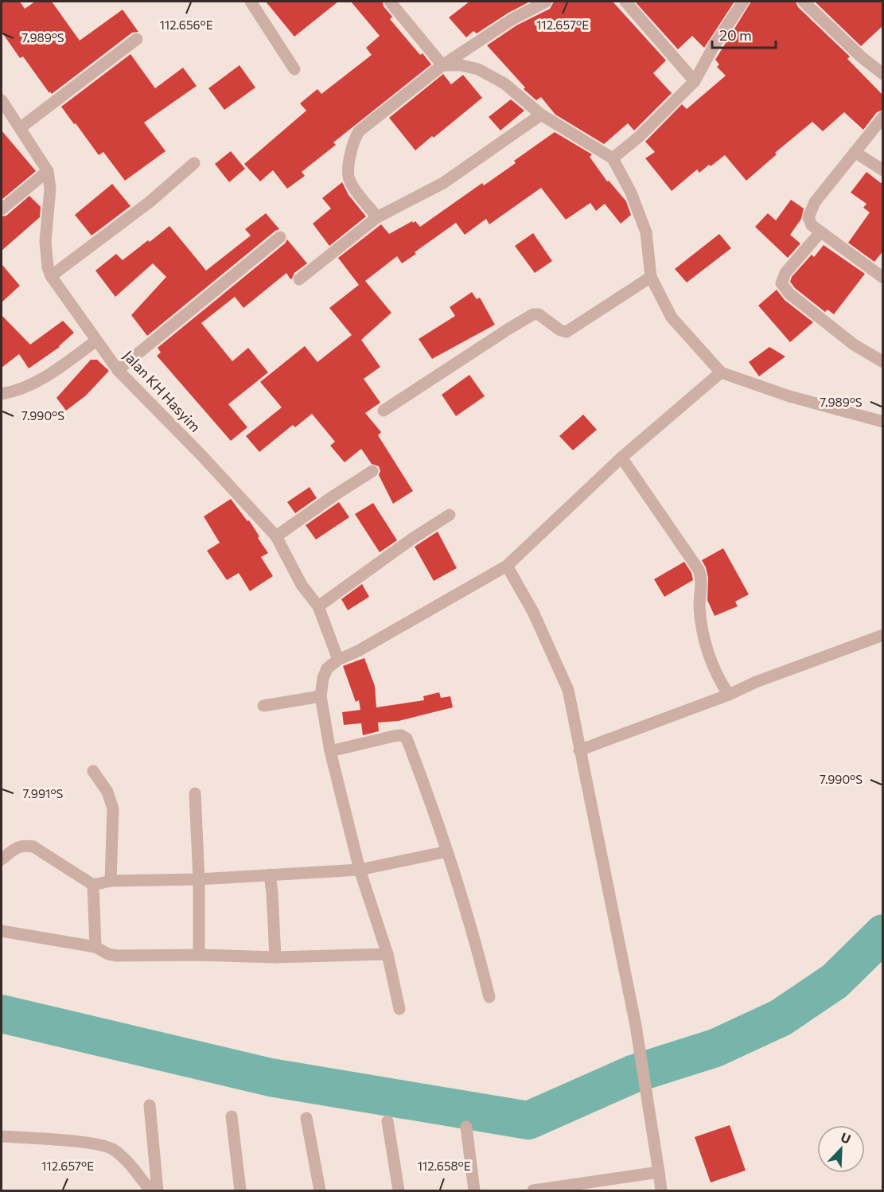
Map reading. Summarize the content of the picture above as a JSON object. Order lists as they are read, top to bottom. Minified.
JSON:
{"streets":{"street":["Jalan KH Hasyim"]},"scale_bar":"20 m","north":"top right","coordinates":["112.656°E","112.657°E","7.989°S","7.990°S","7.991°S","112.658°E"]}
